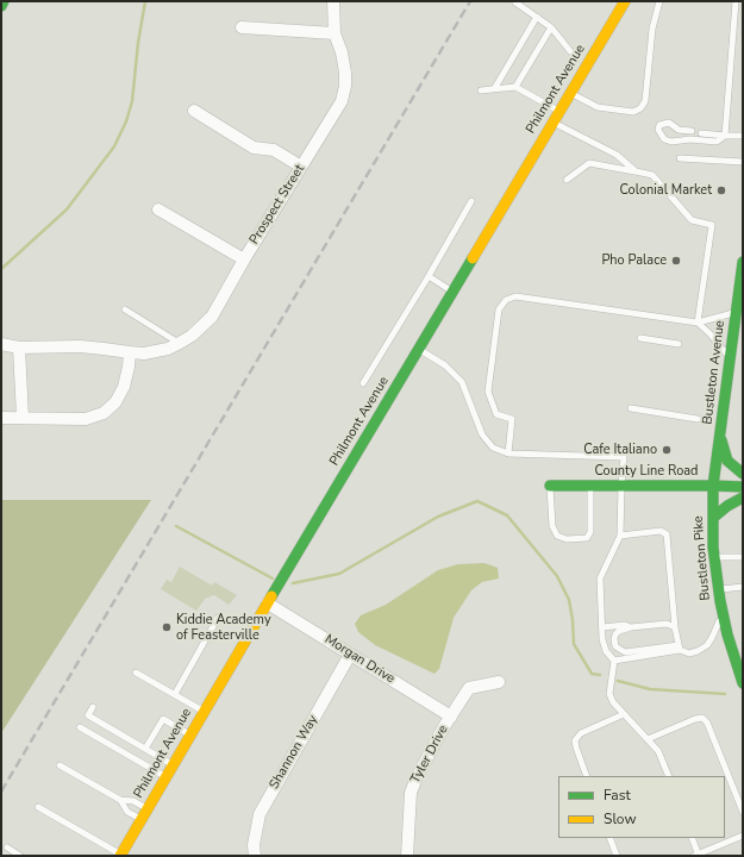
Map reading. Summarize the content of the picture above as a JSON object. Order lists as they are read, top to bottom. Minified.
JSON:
{"streets":{"main road":["Philmont Avenue","Bustleton Avenue","County Line Road","Bustleton Pike"],"street":["Prospect Street","Morgan Drive","Shannon Way","Tyler Drive"]},"crossings":[["Philmont Avenue","Morgan Drive"],["Bustleton Avenue","County Line Road"],["Bustleton Avenue","Bustleton Pike"],["County Line Road","Bustleton Pike"],["Morgan Drive","Shannon Way"],["Morgan Drive","Tyler Drive"]],"places":["Colonial Market","Pho Palace","Cafe Italiano","Kiddie Academy of Feasterville"],"legend":["Fast","Slow"]}
